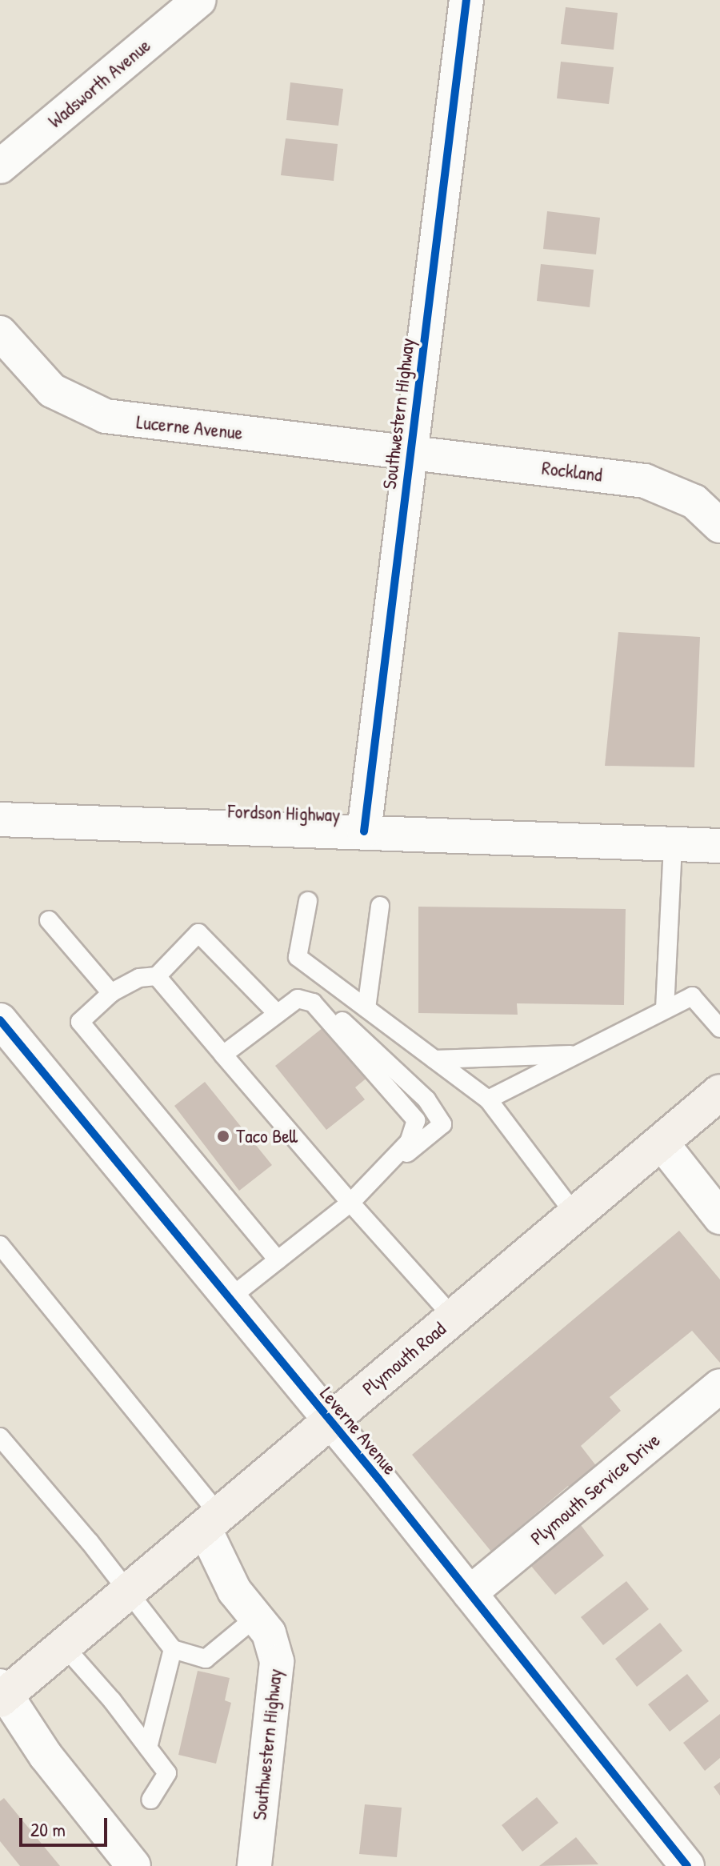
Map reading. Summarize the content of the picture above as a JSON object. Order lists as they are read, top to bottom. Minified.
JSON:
{"streets":{"main road":["Plymouth Road"],"street":["Wadsworth Avenue","Southwestern Highway","Lucerne Avenue","Rockland","Fordson Highway","Leverne Avenue","Plymouth Service Drive"]},"crossings":[["Southwestern Highway","Lucerne Avenue"],["Southwestern Highway","Rockland"],["Southwestern Highway","Fordson Highway"],["Southwestern Highway","Plymouth Road"],["Lucerne Avenue","Rockland"],["Plymouth Road","Leverne Avenue"],["Leverne Avenue","Plymouth Service Drive"]],"places":["Taco Bell"],"scale_bar":"20 m"}
